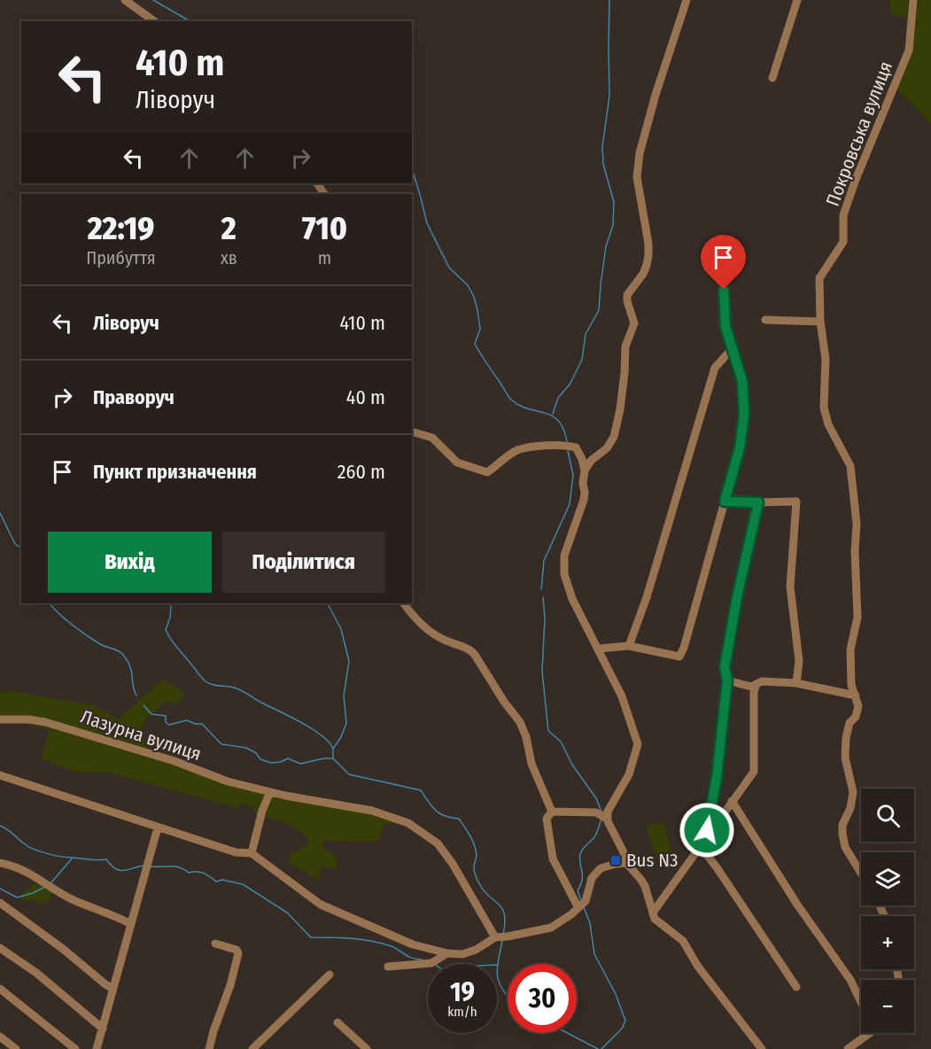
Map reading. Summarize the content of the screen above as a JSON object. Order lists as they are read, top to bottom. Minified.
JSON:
{"streets":{"street":["Покровська вулиця","Лазурна вулиця"]},"places":{"transit":["Bus N3"]},"page":{"turn":["410 m","Ліворуч"],"eta":["22:19","Прибуття","2","хв","710","m"],"list":[{"name":"Ліворуч","value":"410 m"},{"name":"Праворуч","value":"40 m"},{"name":"Пункт призначення","value":"260 m"}],"buttons":["Вихід","Поділитися"],"map_buttons":["+","−"],"speed":"19 km/h","limit":"30"}}
